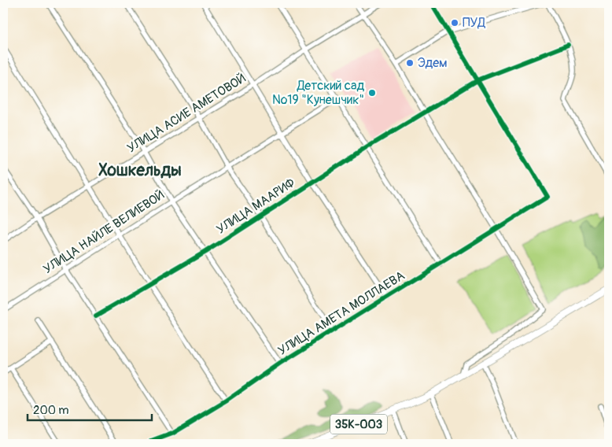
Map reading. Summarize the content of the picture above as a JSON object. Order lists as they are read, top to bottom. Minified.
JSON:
{"streets":{"main road":["35К-003"],"street":["УЛИЦА АСИЕ АМЕТОВОЙ","УЛИЦА МААРИФ","УЛИЦА НАЙЛЕ ВЕЛИЕВОЙ","УЛИЦА АМЕТА МОЛЛАЕВА"]},"crossings":[["УЛИЦА МААРИФ","УЛИЦА АМЕТА МОЛЛАЕВА"]],"districts":["Хошкельды"],"places":["ПУД","Эдем","Детский сад №19 \"Кунешчик\""],"scale_bar":"200 m"}
